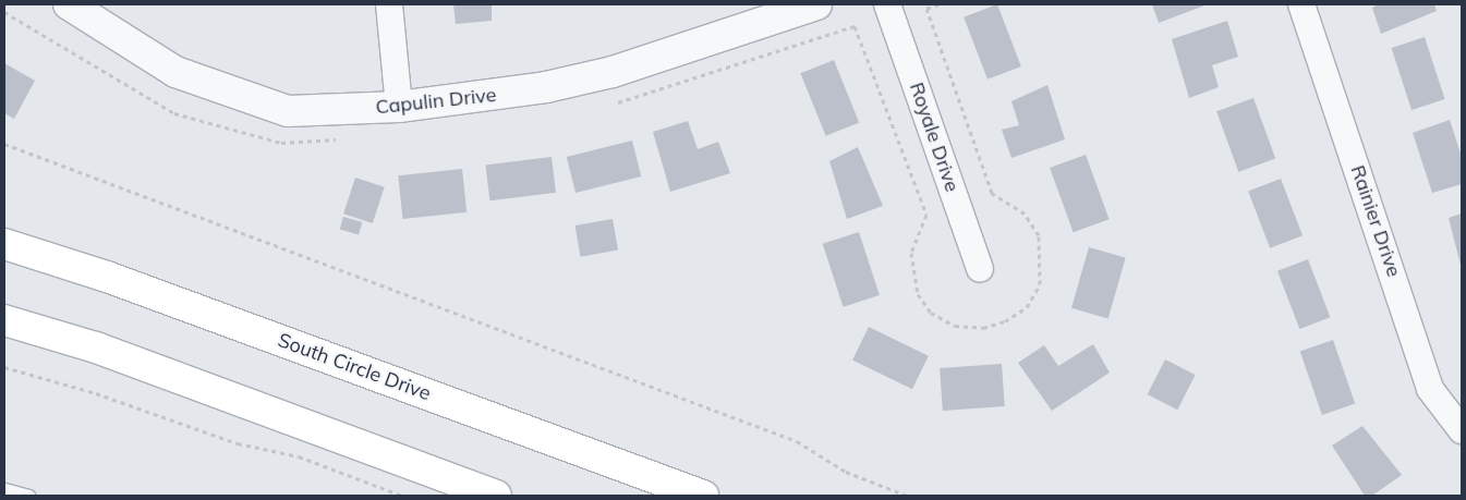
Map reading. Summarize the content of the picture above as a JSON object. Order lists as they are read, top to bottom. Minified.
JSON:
{"streets":{"main road":["South Circle Drive"],"street":["Capulin Drive","Royale Drive","Rainier Drive"]}}
